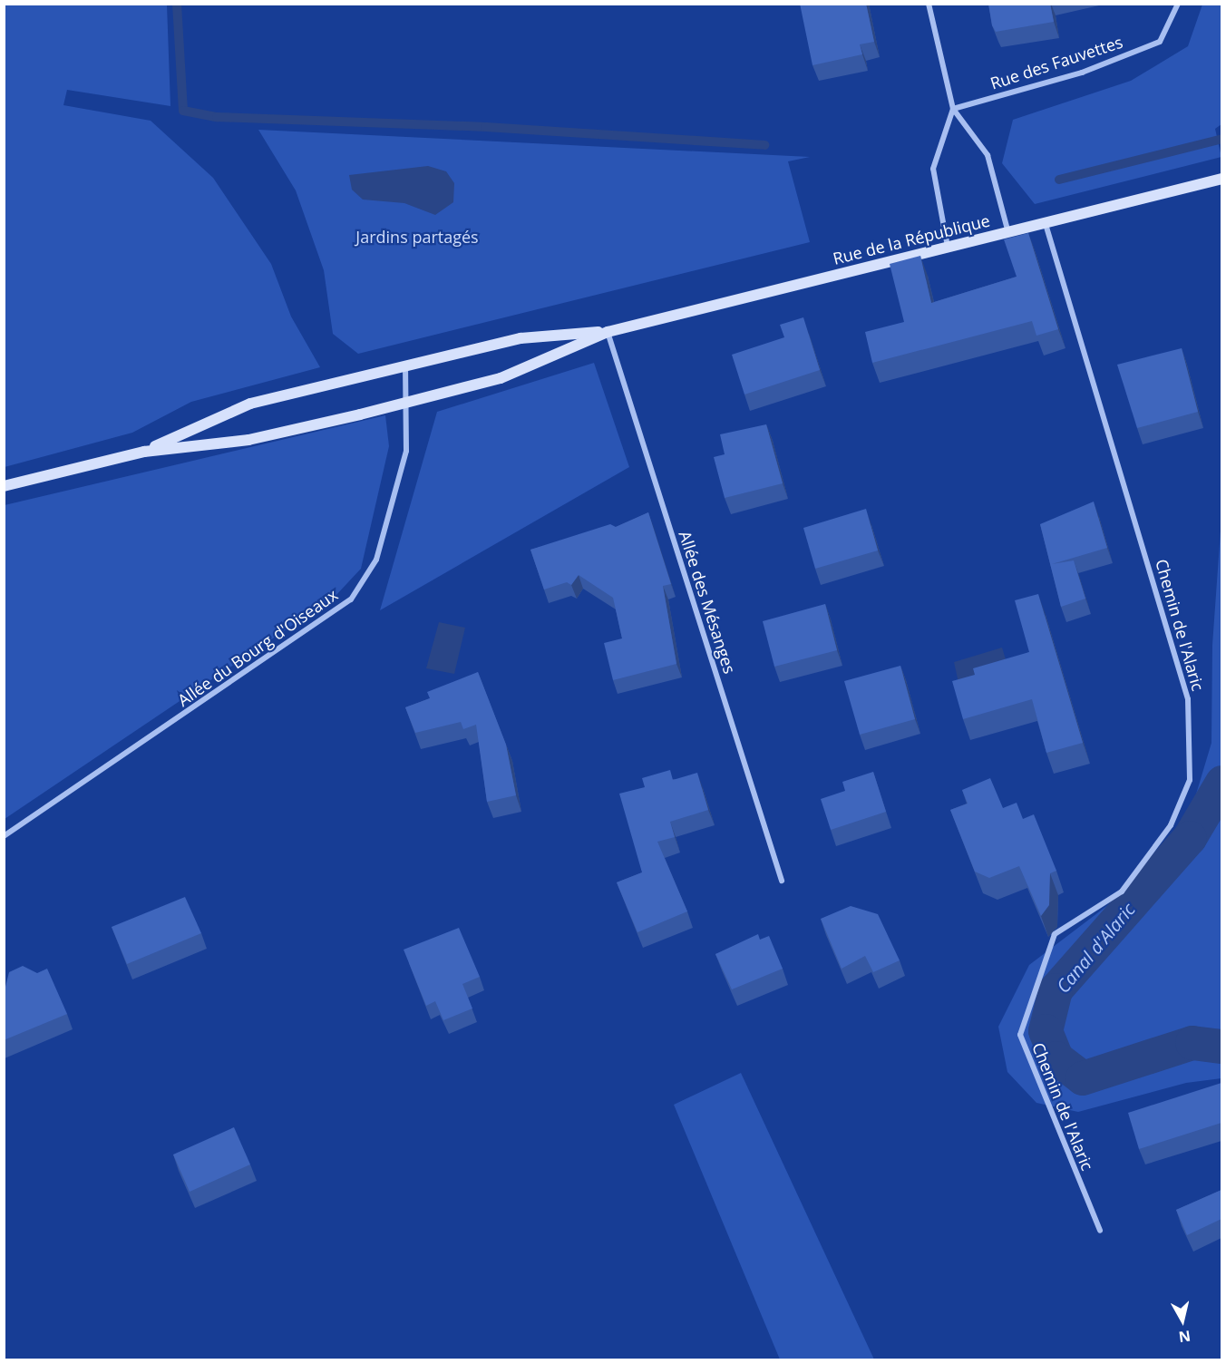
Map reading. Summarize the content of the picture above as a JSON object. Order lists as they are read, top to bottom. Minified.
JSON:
{"streets":{"street":["Rue des Fauvettes","Rue de la République","Allée des Mésanges","Chemin de l'Alaric","Allée du Bourg d'Oiseaux"]},"crossings":[["Rue de la République","Allée des Mésanges"],["Rue de la République","Chemin de l'Alaric"]],"water":["Canal d'Alaric"],"parks":["Jardins partagés"],"north":"bottom"}
